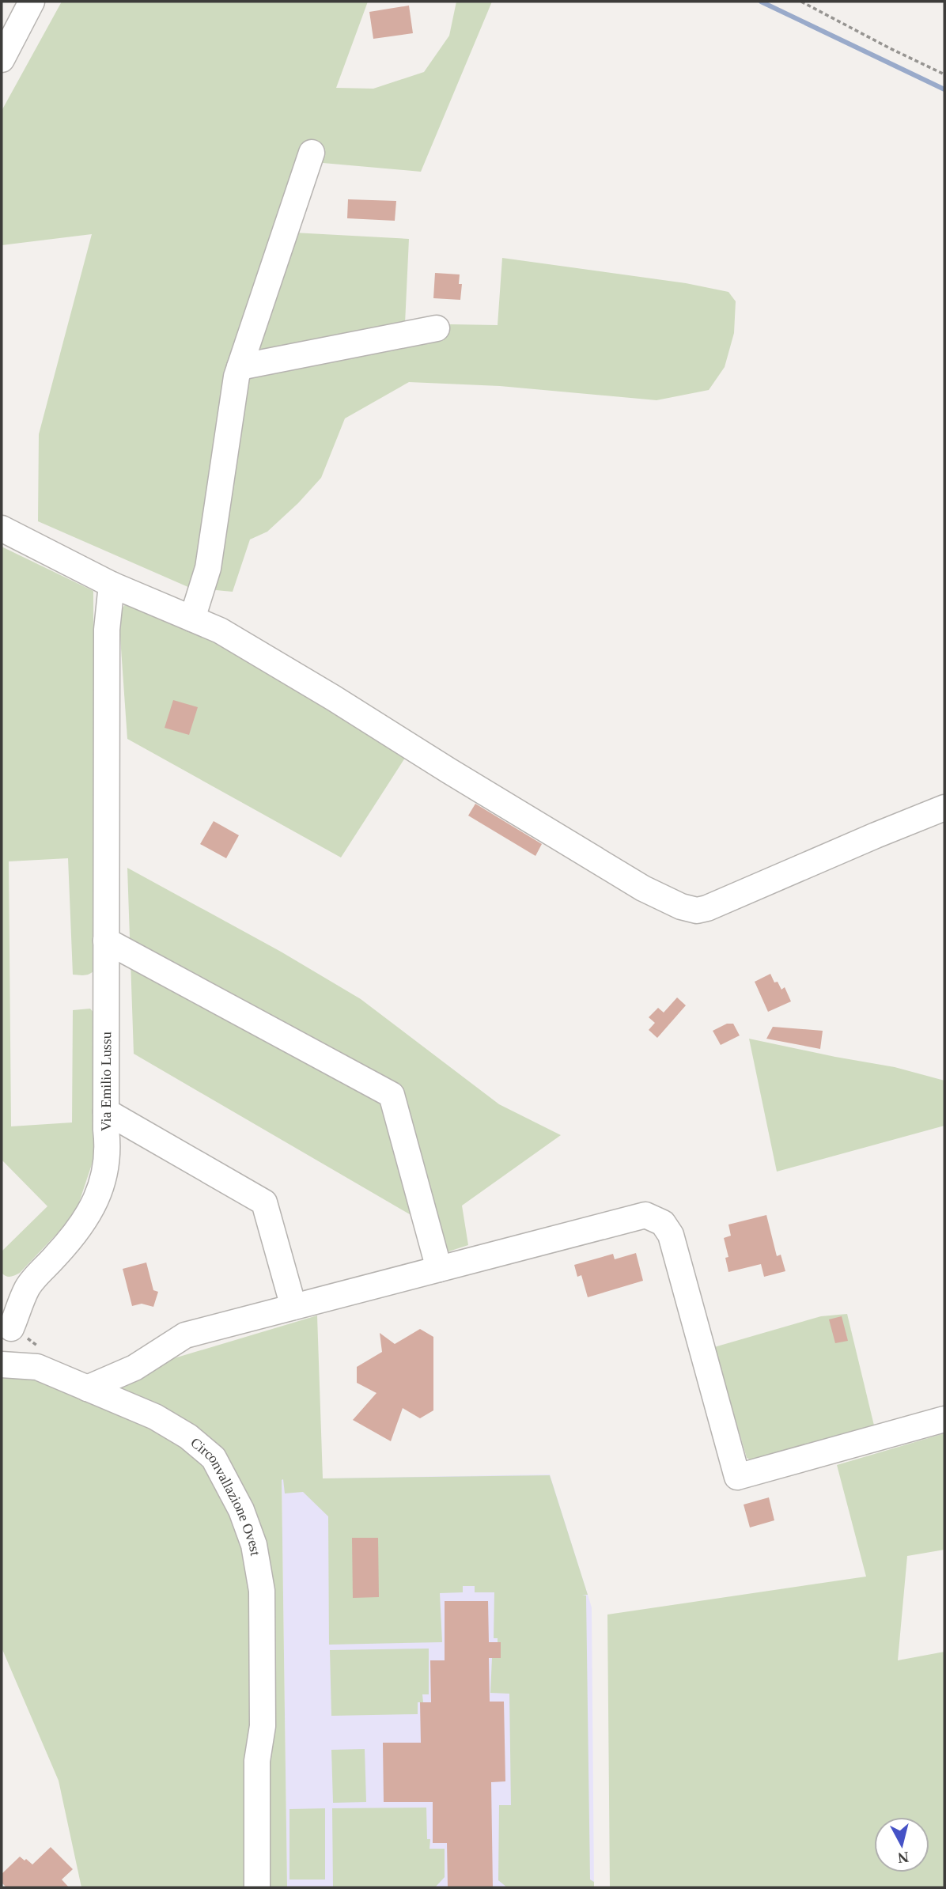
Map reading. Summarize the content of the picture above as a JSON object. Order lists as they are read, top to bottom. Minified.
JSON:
{"streets":{"street":["Via Emilio Lussu","Circonvallazione Ovest"]},"crossings":[["Via Emilio Lussu","Circonvallazione Ovest"]],"north":"bottom"}
